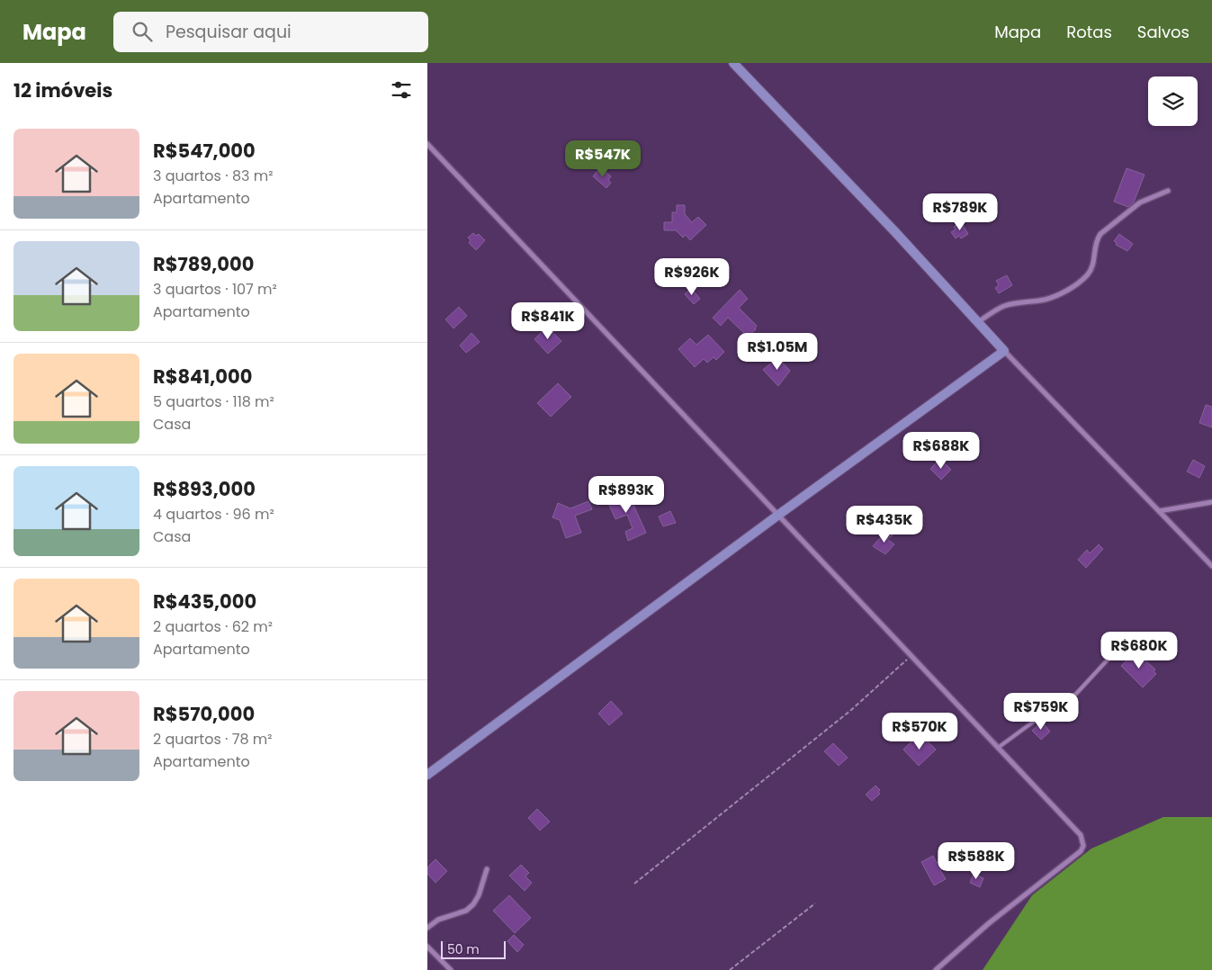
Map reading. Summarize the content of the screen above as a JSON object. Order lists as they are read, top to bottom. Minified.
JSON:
{"scale_bar":"50 m","page":{"header":"Mapa","search":"Pesquisar aqui","nav":["Mapa","Rotas","Salvos"],"heading":"12 imóveis","list":[{"name":"R$547,000","note":"3 quartos · 83 m² · Apartamento"},{"name":"R$789,000","note":"3 quartos · 107 m² · Apartamento"},{"name":"R$841,000","note":"5 quartos · 118 m² · Casa"},{"name":"R$893,000","note":"4 quartos · 96 m² · Casa"},{"name":"R$435,000","note":"2 quartos · 62 m² · Apartamento"},{"name":"R$570,000","note":"2 quartos · 78 m² · Apartamento"}],"price":["R$547K","R$789K","R$926K","R$841K","R$1.05M","R$688K","R$893K","R$435K","R$680K","R$759K","R$570K","R$588K"],"scale":"50 m"}}
